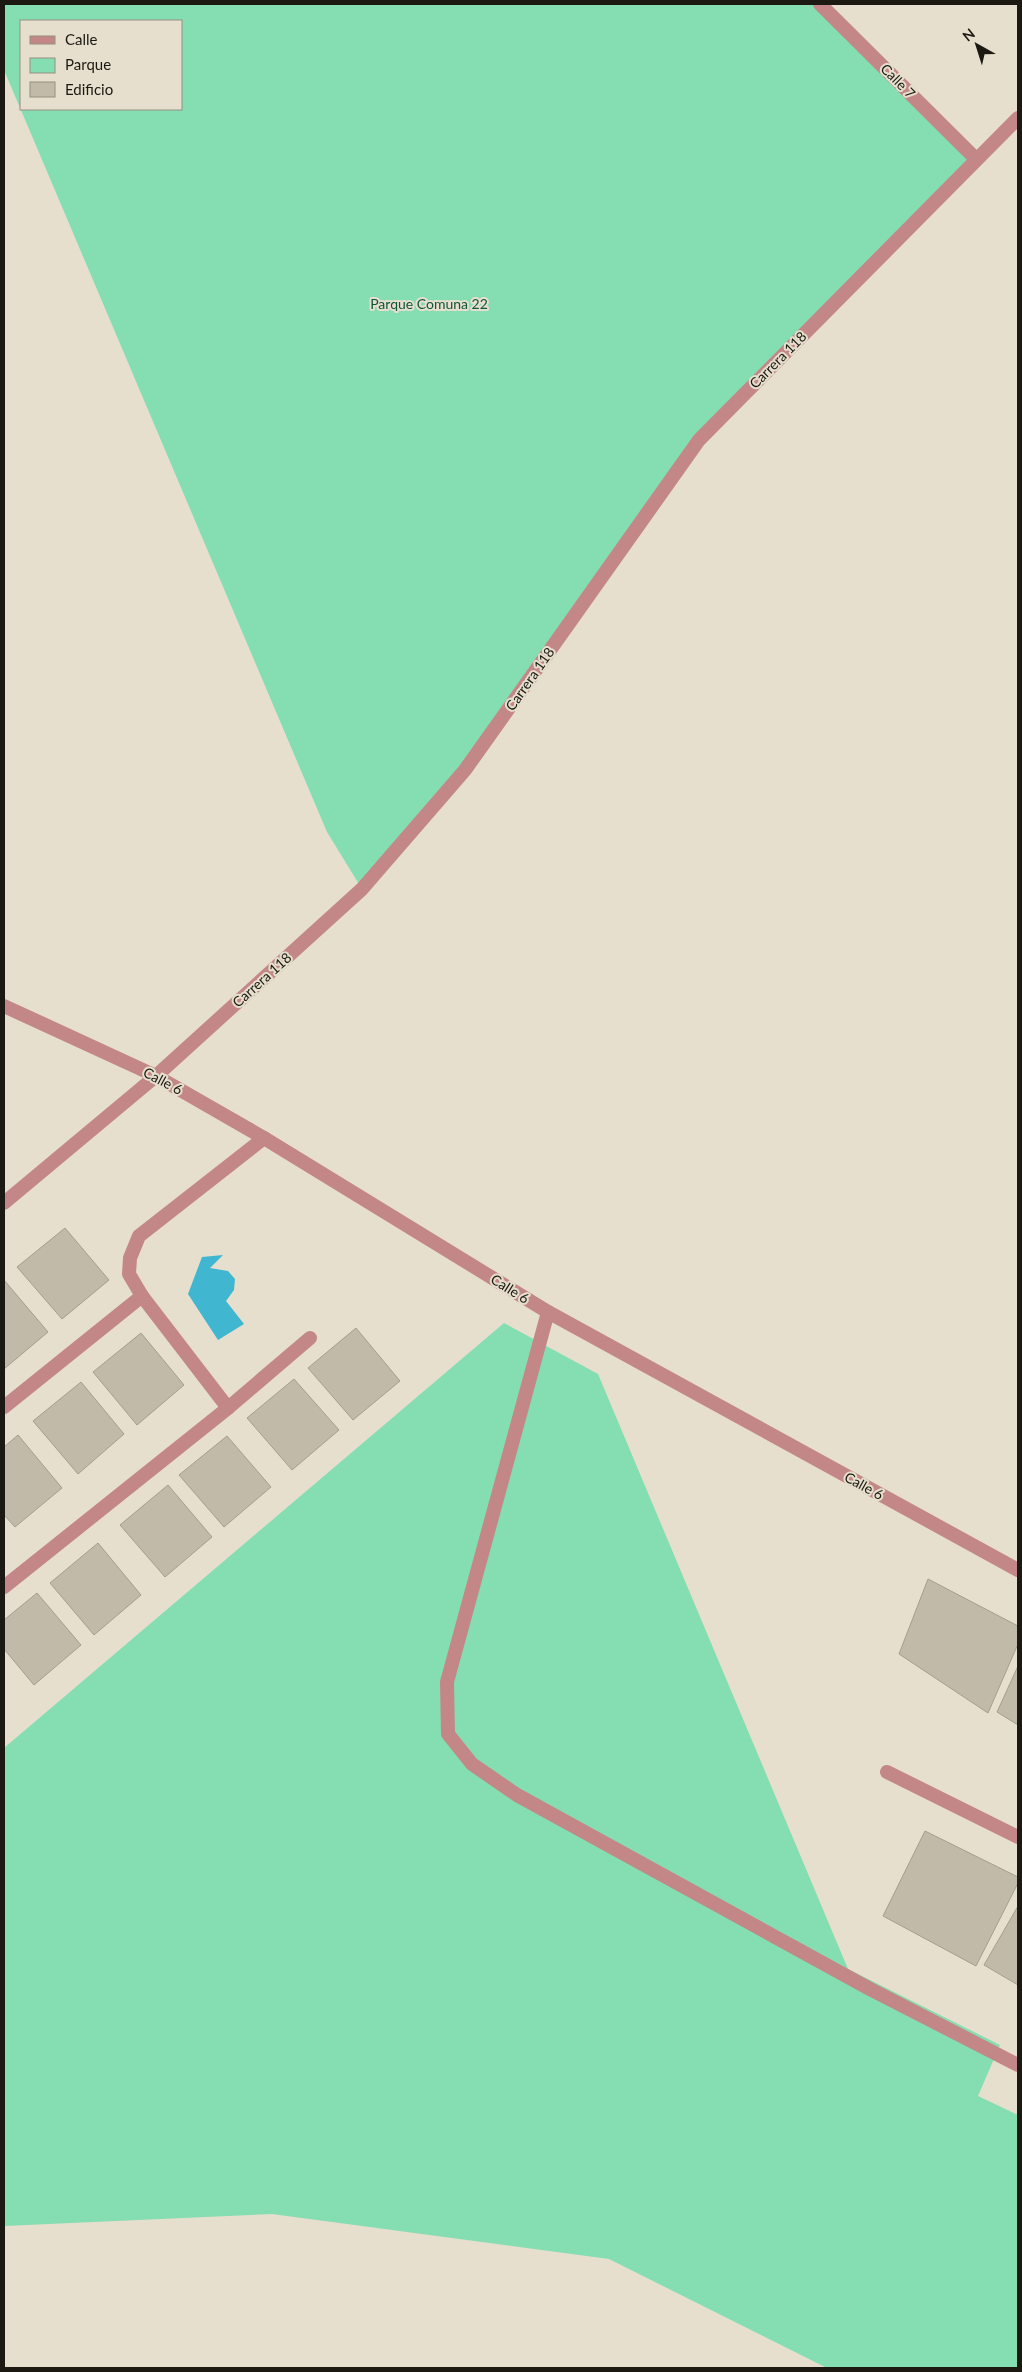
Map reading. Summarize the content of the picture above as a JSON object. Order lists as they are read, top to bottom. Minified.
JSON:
{"streets":{"street":["Calle 7","Carrera 118","Calle 6"]},"crossings":[["Calle 7","Carrera 118"],["Carrera 118","Calle 6"]],"parks":["Parque Comuna 22"],"legend":["Calle","Parque","Edificio"],"north":"top left"}
